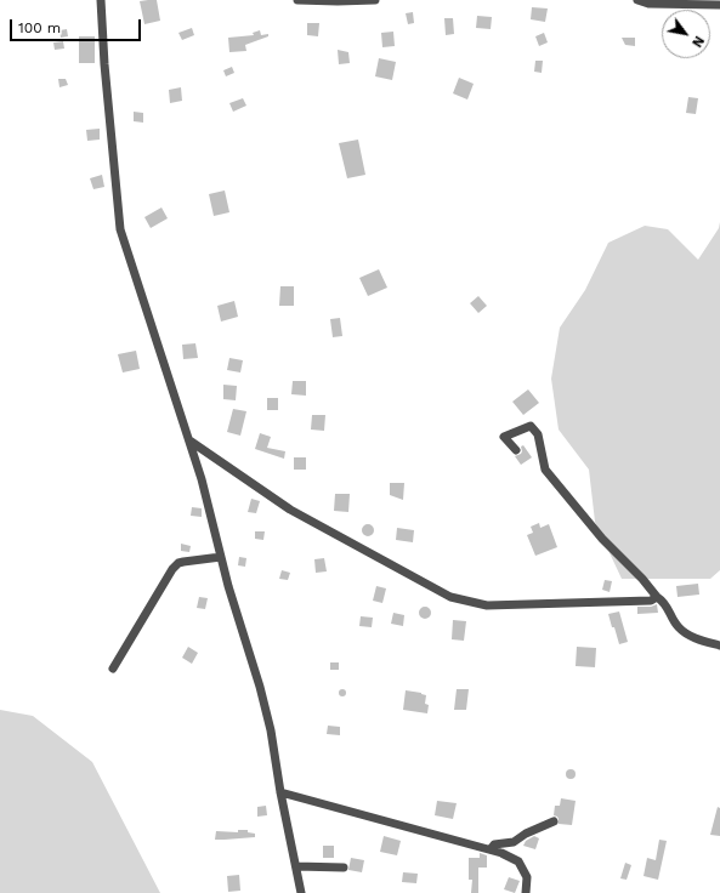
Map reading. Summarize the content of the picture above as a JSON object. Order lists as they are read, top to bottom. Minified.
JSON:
{"scale_bar":"100 m","north":"bottom right"}
